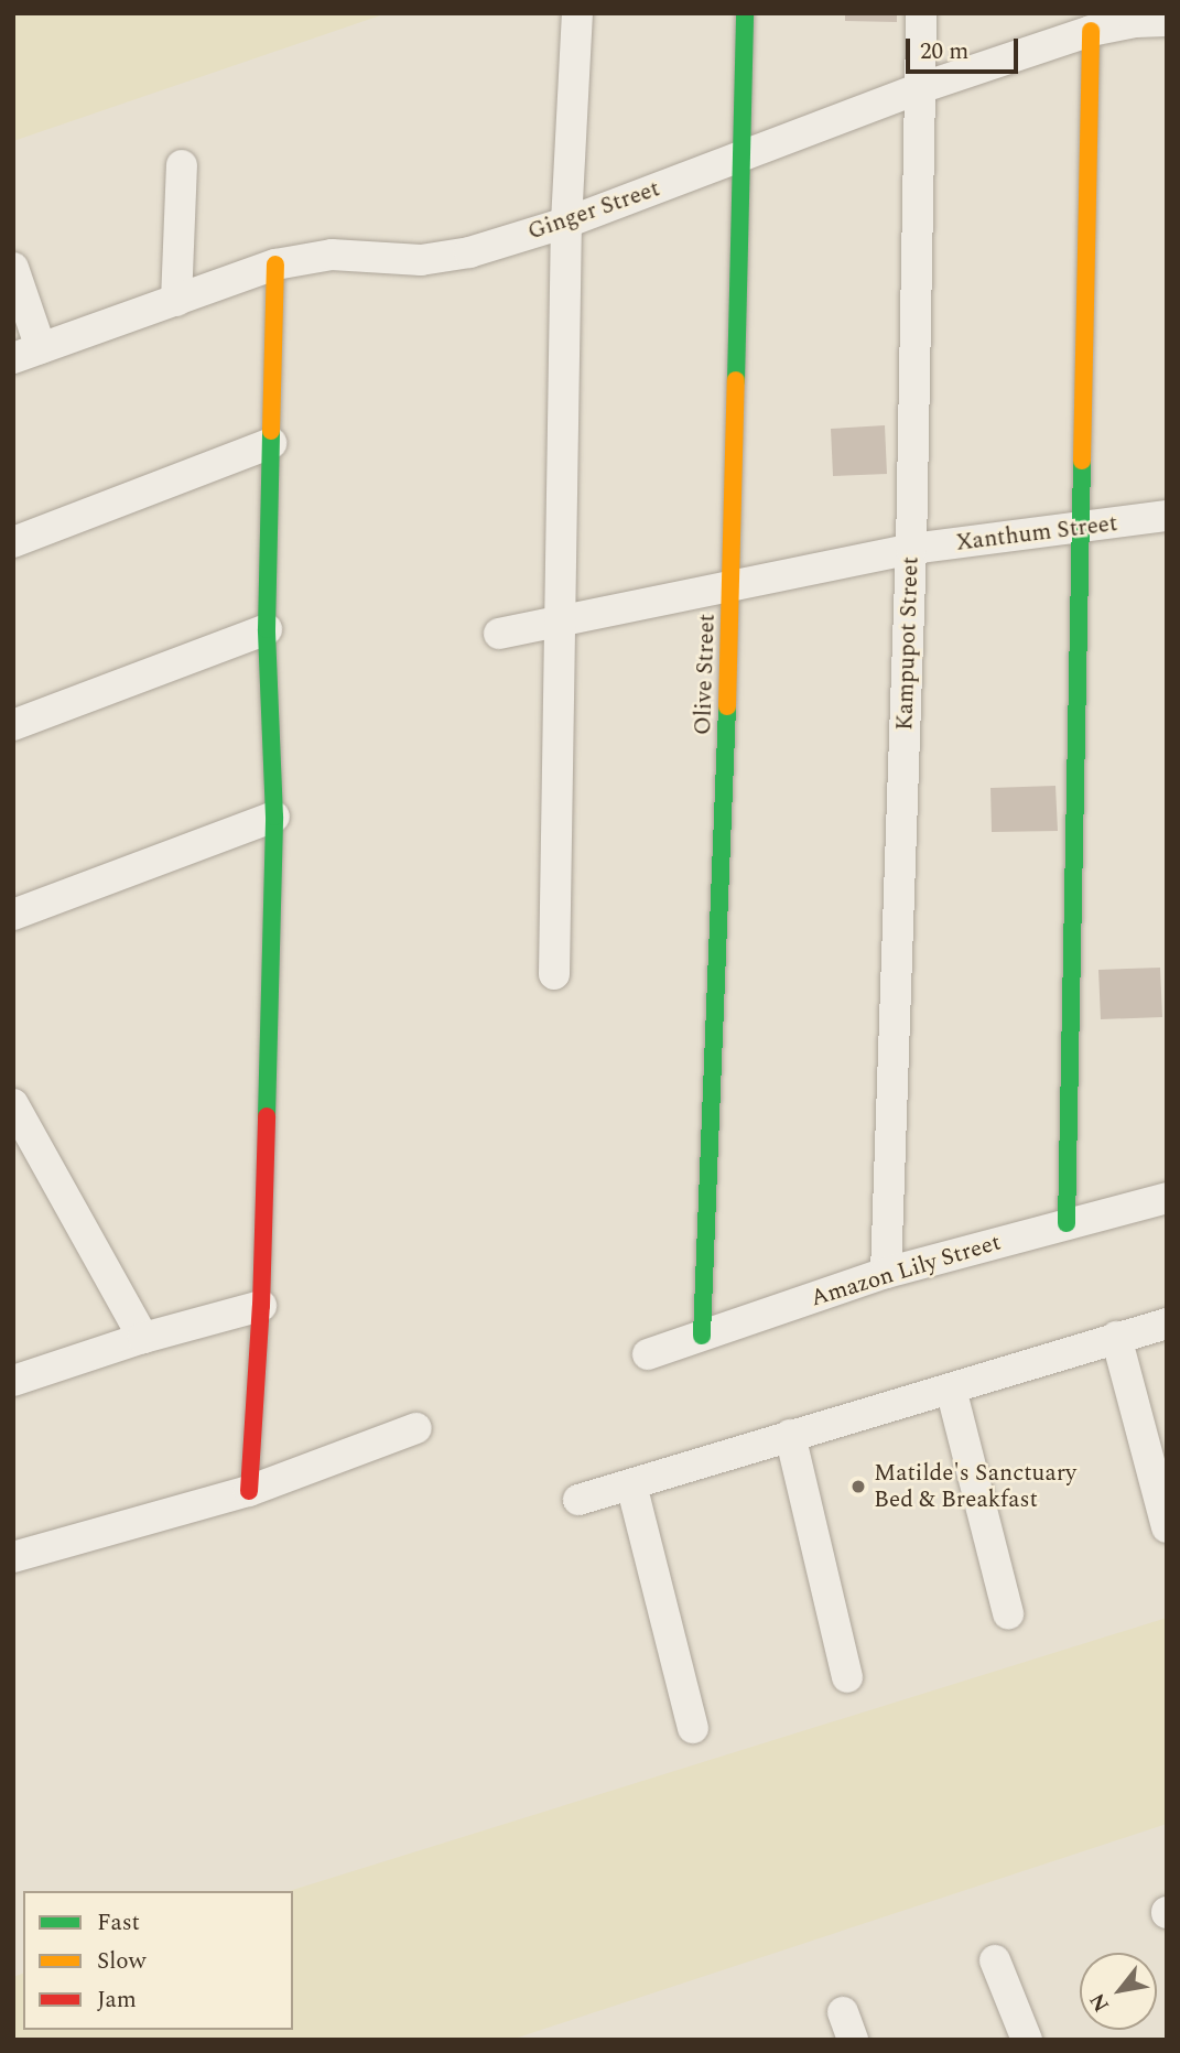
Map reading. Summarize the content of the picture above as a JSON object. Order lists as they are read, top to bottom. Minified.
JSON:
{"streets":{"street":["Ginger Street","Xanthum Street","Kampupot Street","Olive Street","Amazon Lily Street"]},"crossings":[["Ginger Street","Kampupot Street"],["Ginger Street","Olive Street"],["Xanthum Street","Kampupot Street"],["Xanthum Street","Olive Street"],["Kampupot Street","Amazon Lily Street"],["Olive Street","Amazon Lily Street"]],"places":["Matilde's Sanctuary Bed & Breakfast"],"legend":["Fast","Slow","Jam"],"scale_bar":"20 m","north":"bottom left"}
